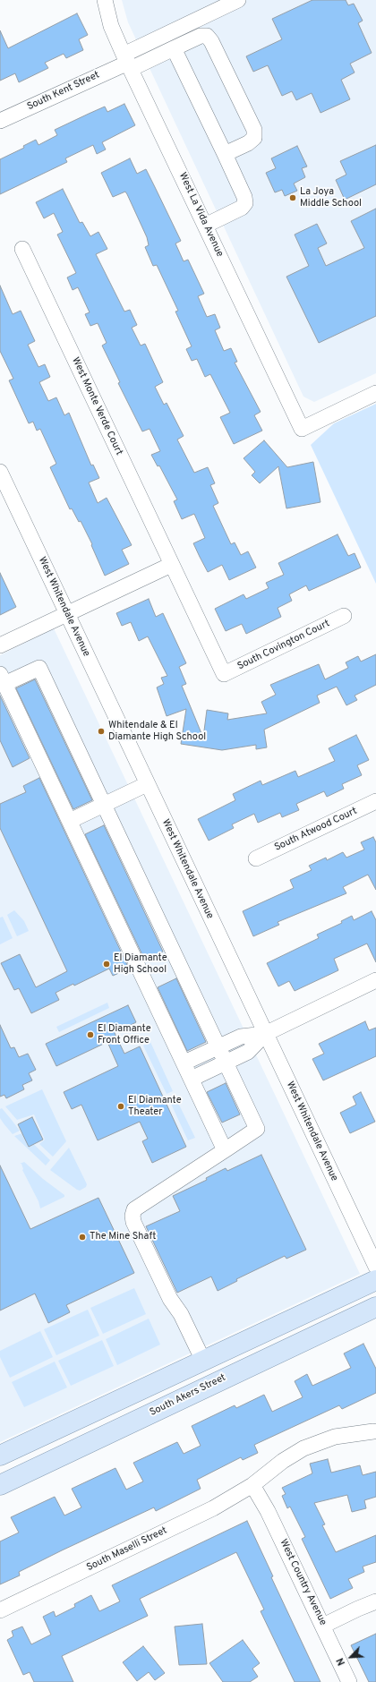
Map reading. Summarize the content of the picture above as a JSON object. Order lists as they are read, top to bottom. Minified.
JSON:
{"streets":{"main road":["South Akers Street"],"street":["South Kent Street","West La Vida Avenue","West Monte Verde Court","West Whitendale Avenue","South Covington Court","South Atwood Court","South Maselli Street","West Country Avenue"]},"crossings":[["South Kent Street","West La Vida Avenue"],["West Monte Verde Court","South Covington Court"],["South Maselli Street","West Country Avenue"]],"places":["La Joya Middle School","Whitendale & El Diamante High School","El Diamante High School","El Diamante Front Office","El Diamante Theater","The Mine Shaft"],"north":"bottom left"}
